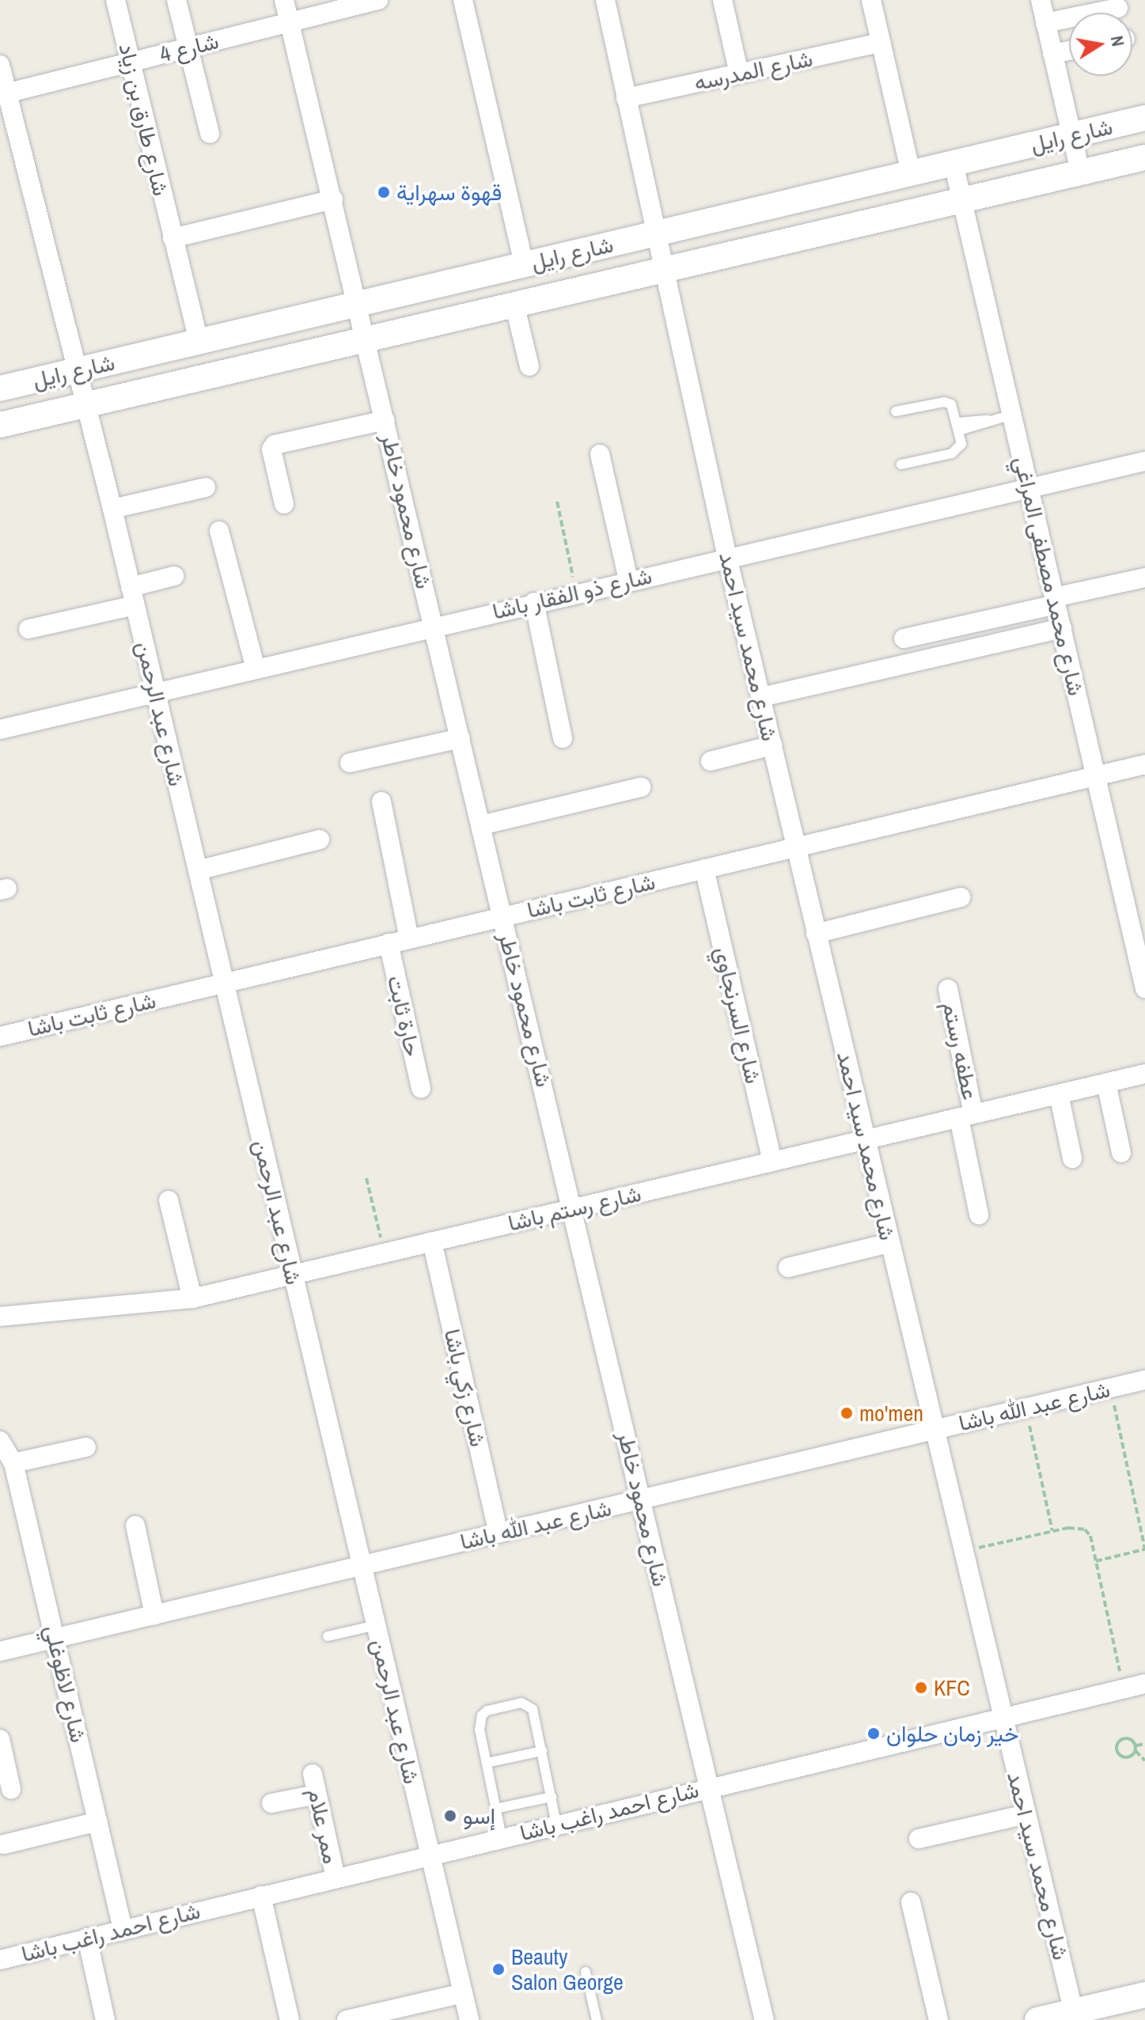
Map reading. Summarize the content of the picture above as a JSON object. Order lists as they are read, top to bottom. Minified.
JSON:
{"streets":{"street":["شارع 4","شارع المدرسه","شارع طارق بن زياد","شارع رايل","شارع محمود خاطر","شارع محمد مصطفى المراغي","شارع ذو الفقار باشا","شارع محمد سيد احمد","شارع عبد الرحمن","شارع ثابت باشا","شارع السرنجاوي","حارة ثابت","عطفه رستم","شارع رستم باشا","شارع زكي باشا","شارع عبد الله باشا","شارع لاظوغلي","شارع احمد راغب باشا","ممر علام"]},"crossings":[["شارع 4","شارع طارق بن زياد"],["شارع 4","شارع محمود خاطر"],["شارع المدرسه","شارع محمد سيد احمد"],["شارع طارق بن زياد","شارع رايل"],["شارع رايل","شارع محمود خاطر"],["شارع رايل","شارع محمد مصطفى المراغي"],["شارع رايل","شارع محمد سيد احمد"],["شارع رايل","شارع عبد الرحمن"],["شارع محمود خاطر","شارع ذو الفقار باشا"],["شارع محمود خاطر","شارع ثابت باشا"],["شارع محمود خاطر","شارع رستم باشا"],["شارع محمود خاطر","شارع عبد الله باشا"],["شارع محمود خاطر","شارع احمد راغب باشا"],["شارع محمد مصطفى المراغي","شارع ذو الفقار باشا"],["شارع محمد مصطفى المراغي","شارع ثابت باشا"],["شارع ذو الفقار باشا","شارع محمد سيد احمد"],["شارع ذو الفقار باشا","شارع عبد الرحمن"],["شارع محمد سيد احمد","شارع ثابت باشا"],["شارع محمد سيد احمد","شارع رستم باشا"],["شارع محمد سيد احمد","شارع عبد الله باشا"],["شارع محمد سيد احمد","شارع احمد راغب باشا"],["شارع عبد الرحمن","شارع ثابت باشا"],["شارع عبد الرحمن","شارع رستم باشا"],["شارع عبد الرحمن","شارع عبد الله باشا"],["شارع عبد الرحمن","شارع احمد راغب باشا"],["شارع ثابت باشا","شارع السرنجاوي"],["شارع ثابت باشا","حارة ثابت"],["شارع السرنجاوي","شارع رستم باشا"],["عطفه رستم","شارع رستم باشا"],["شارع رستم باشا","شارع زكي باشا"],["شارع زكي باشا","شارع عبد الله باشا"],["شارع عبد الله باشا","شارع لاظوغلي"],["شارع لاظوغلي","شارع احمد راغب باشا"],["شارع احمد راغب باشا","ممر علام"]],"places":["قهوة سهراية","mo'men","KFC","خير زمان حلوان","إسو","Beauty Salon George"],"north":"right"}
